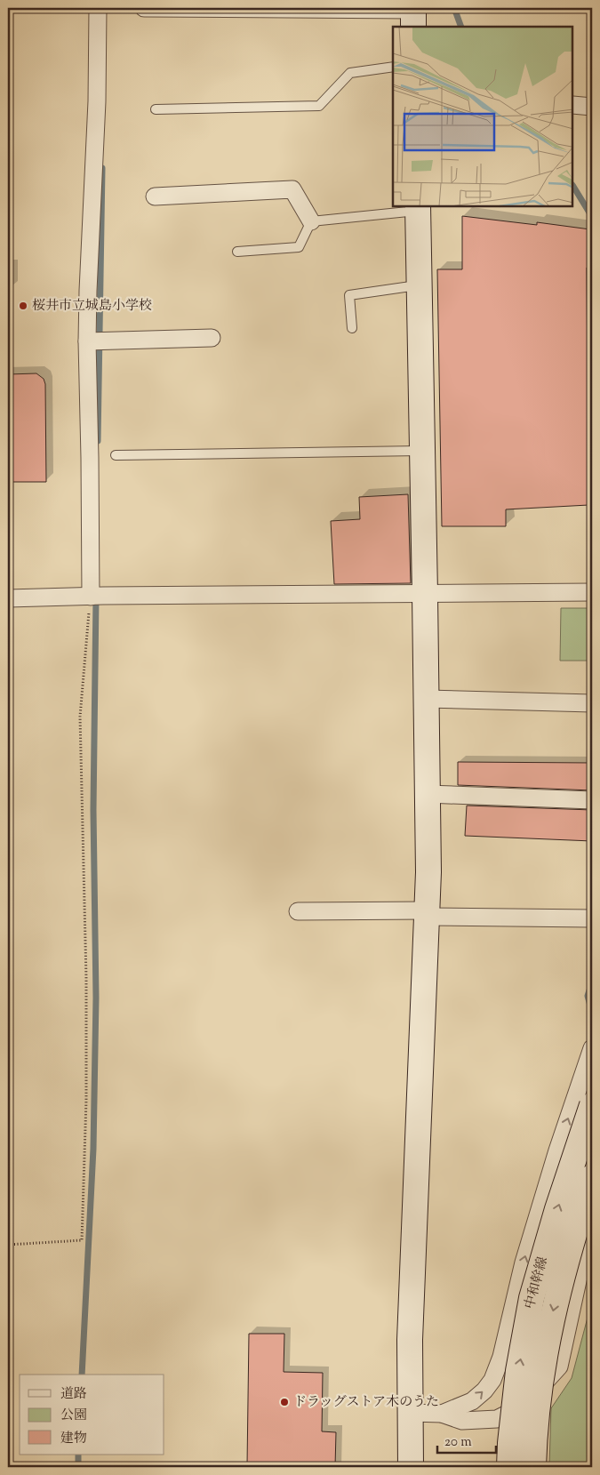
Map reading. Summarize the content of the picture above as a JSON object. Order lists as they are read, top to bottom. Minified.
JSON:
{"streets":{"street":["中和幹線"]},"places":["桜井市立城島小学校","ドラッグストア木のうた"],"legend":["道路","公園","建物"],"scale_bar":"20 m"}
